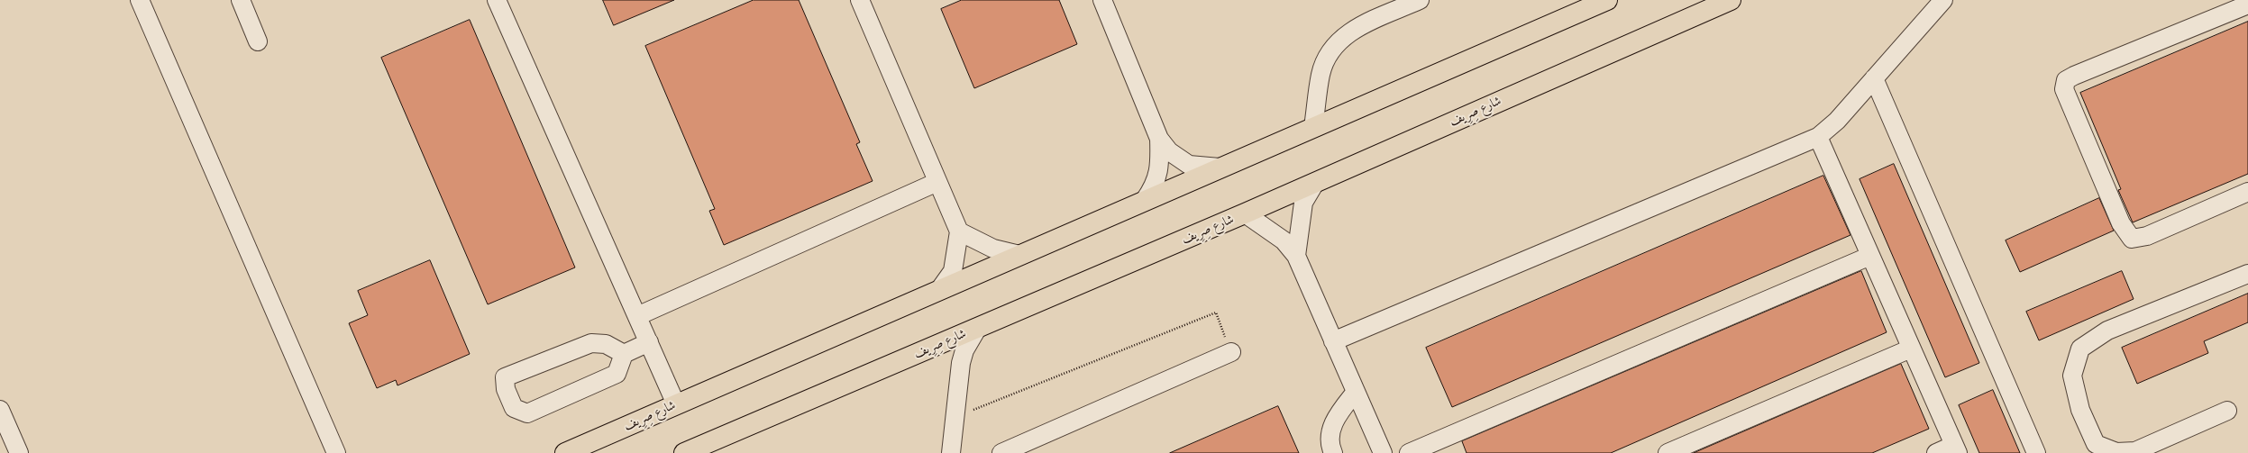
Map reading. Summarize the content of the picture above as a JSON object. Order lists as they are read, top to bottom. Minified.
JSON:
{"streets":{"main road":["شارع صِرِيف"]}}
